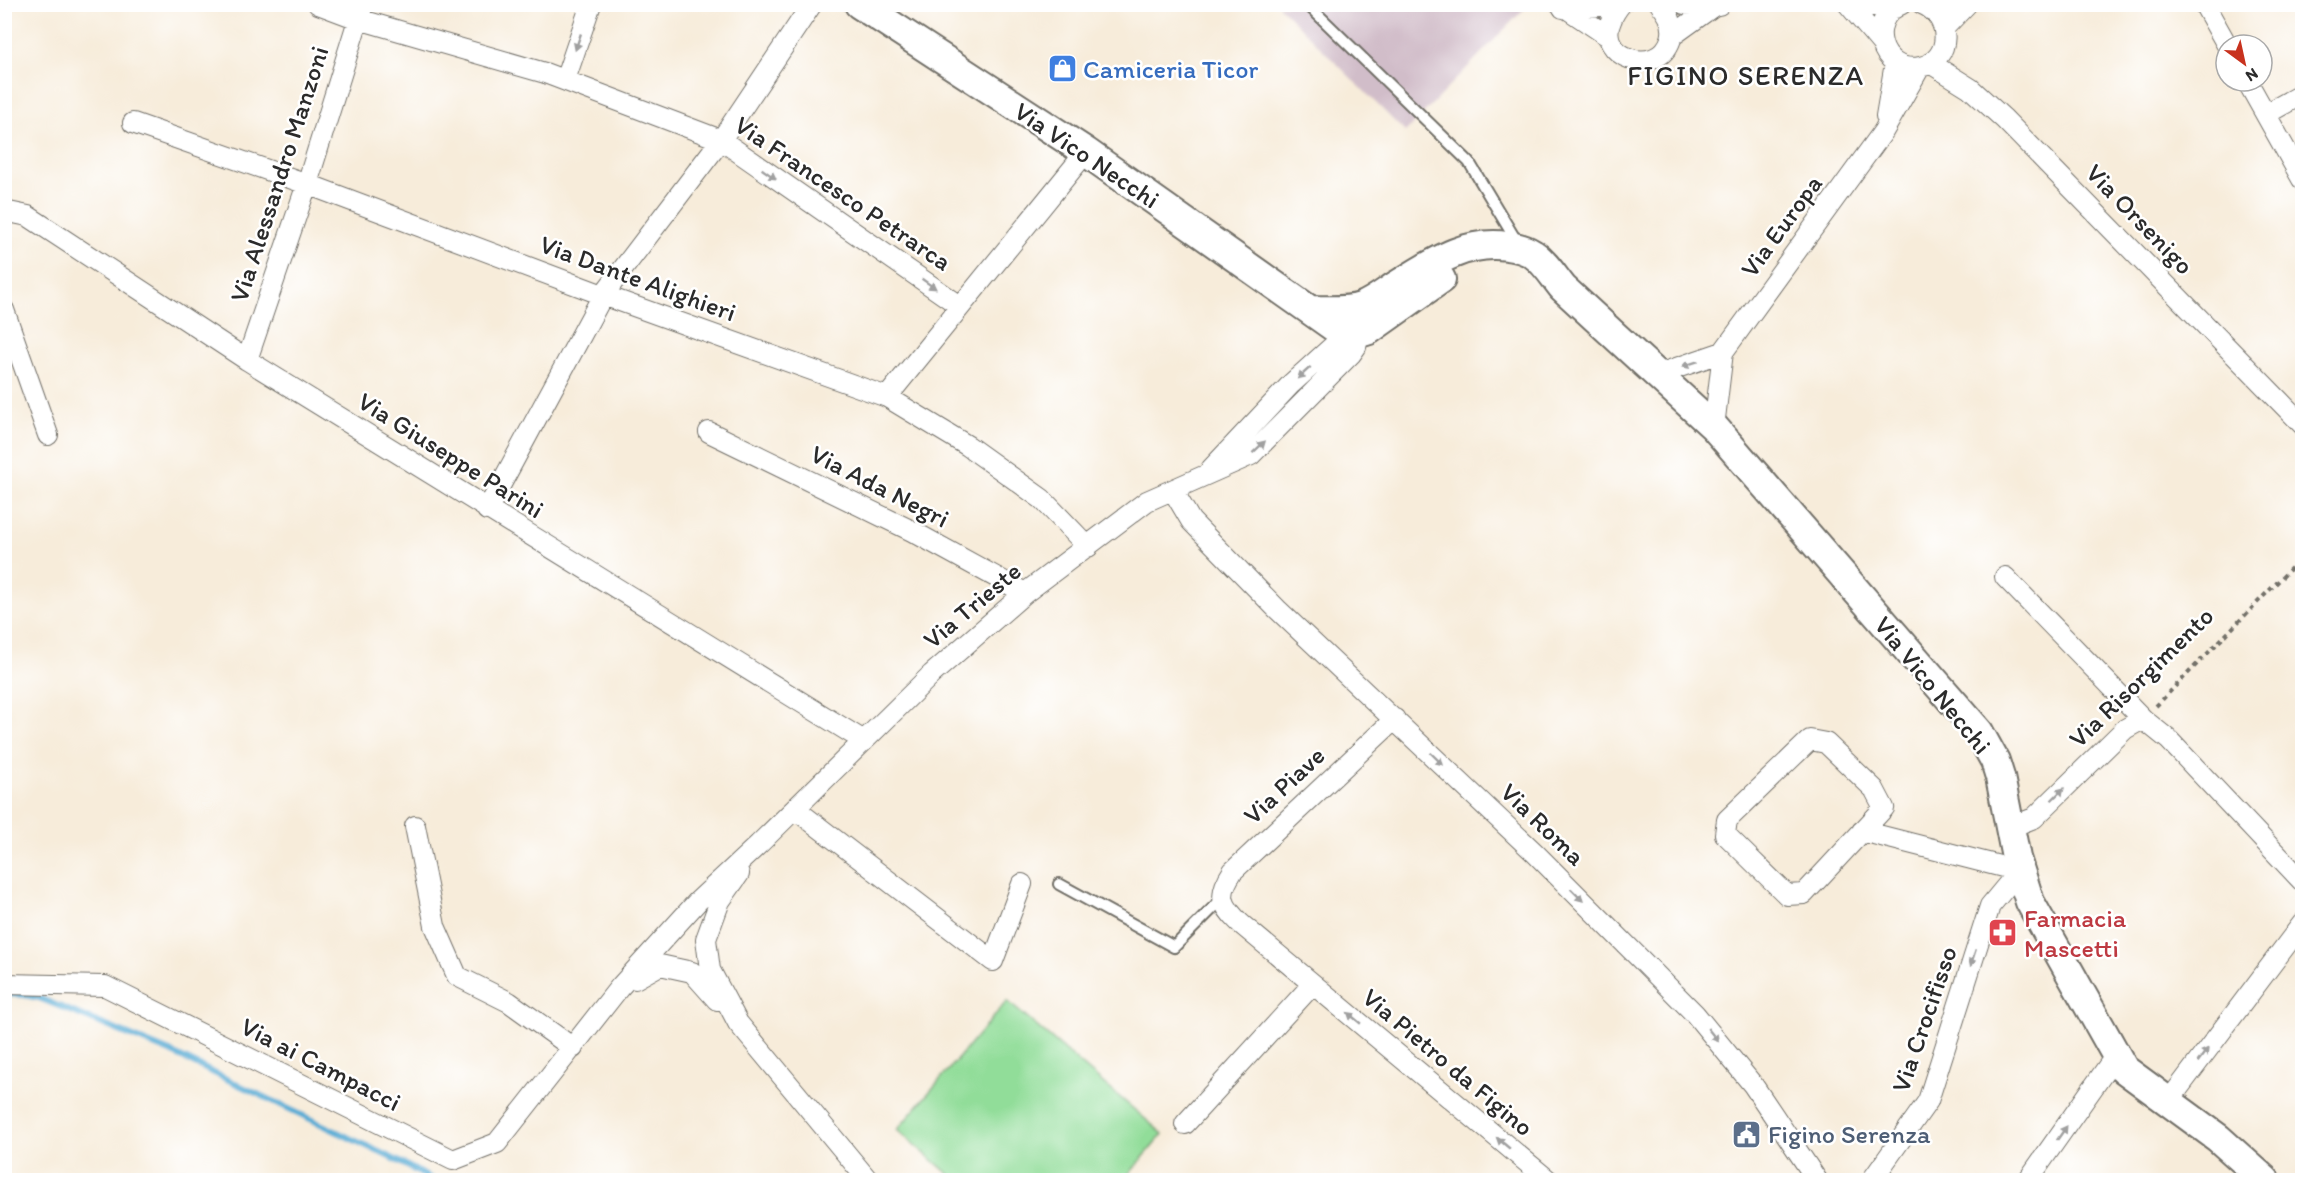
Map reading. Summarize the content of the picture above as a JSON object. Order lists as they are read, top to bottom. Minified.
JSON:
{"streets":{"street":["Via Vico Necchi","Via Alessandro Manzoni","Via Francesco Petrarca","Via Orsenigo","Via Europa","Via Dante Alighieri","Via Giuseppe Parini","Via Ada Negri","Via Trieste","Via Risorgimento","Via Piave","Via Roma","Via Crocifisso","Via Pietro da Figino","Via ai Campacci"]},"crossings":[["Via Vico Necchi","Via Europa"],["Via Vico Necchi","Via Trieste"],["Via Vico Necchi","Via Risorgimento"],["Via Vico Necchi","Via Crocifisso"],["Via Alessandro Manzoni","Via Francesco Petrarca"],["Via Alessandro Manzoni","Via Dante Alighieri"],["Via Alessandro Manzoni","Via Giuseppe Parini"],["Via Orsenigo","Via Europa"],["Via Dante Alighieri","Via Trieste"],["Via Giuseppe Parini","Via Trieste"],["Via Ada Negri","Via Trieste"],["Via Trieste","Via Roma"],["Via Trieste","Via ai Campacci"],["Via Piave","Via Roma"]],"one_way":["Via Francesco Petrarca","Via Risorgimento","Via Roma","Via Pietro da Figino"],"districts":["FIGINO SERENZA"],"places":{"shop":["Camiceria Ticor"],"pharmacy":["Farmacia Mascetti"],"public building":["Figino Serenza"]},"north":"bottom right"}
